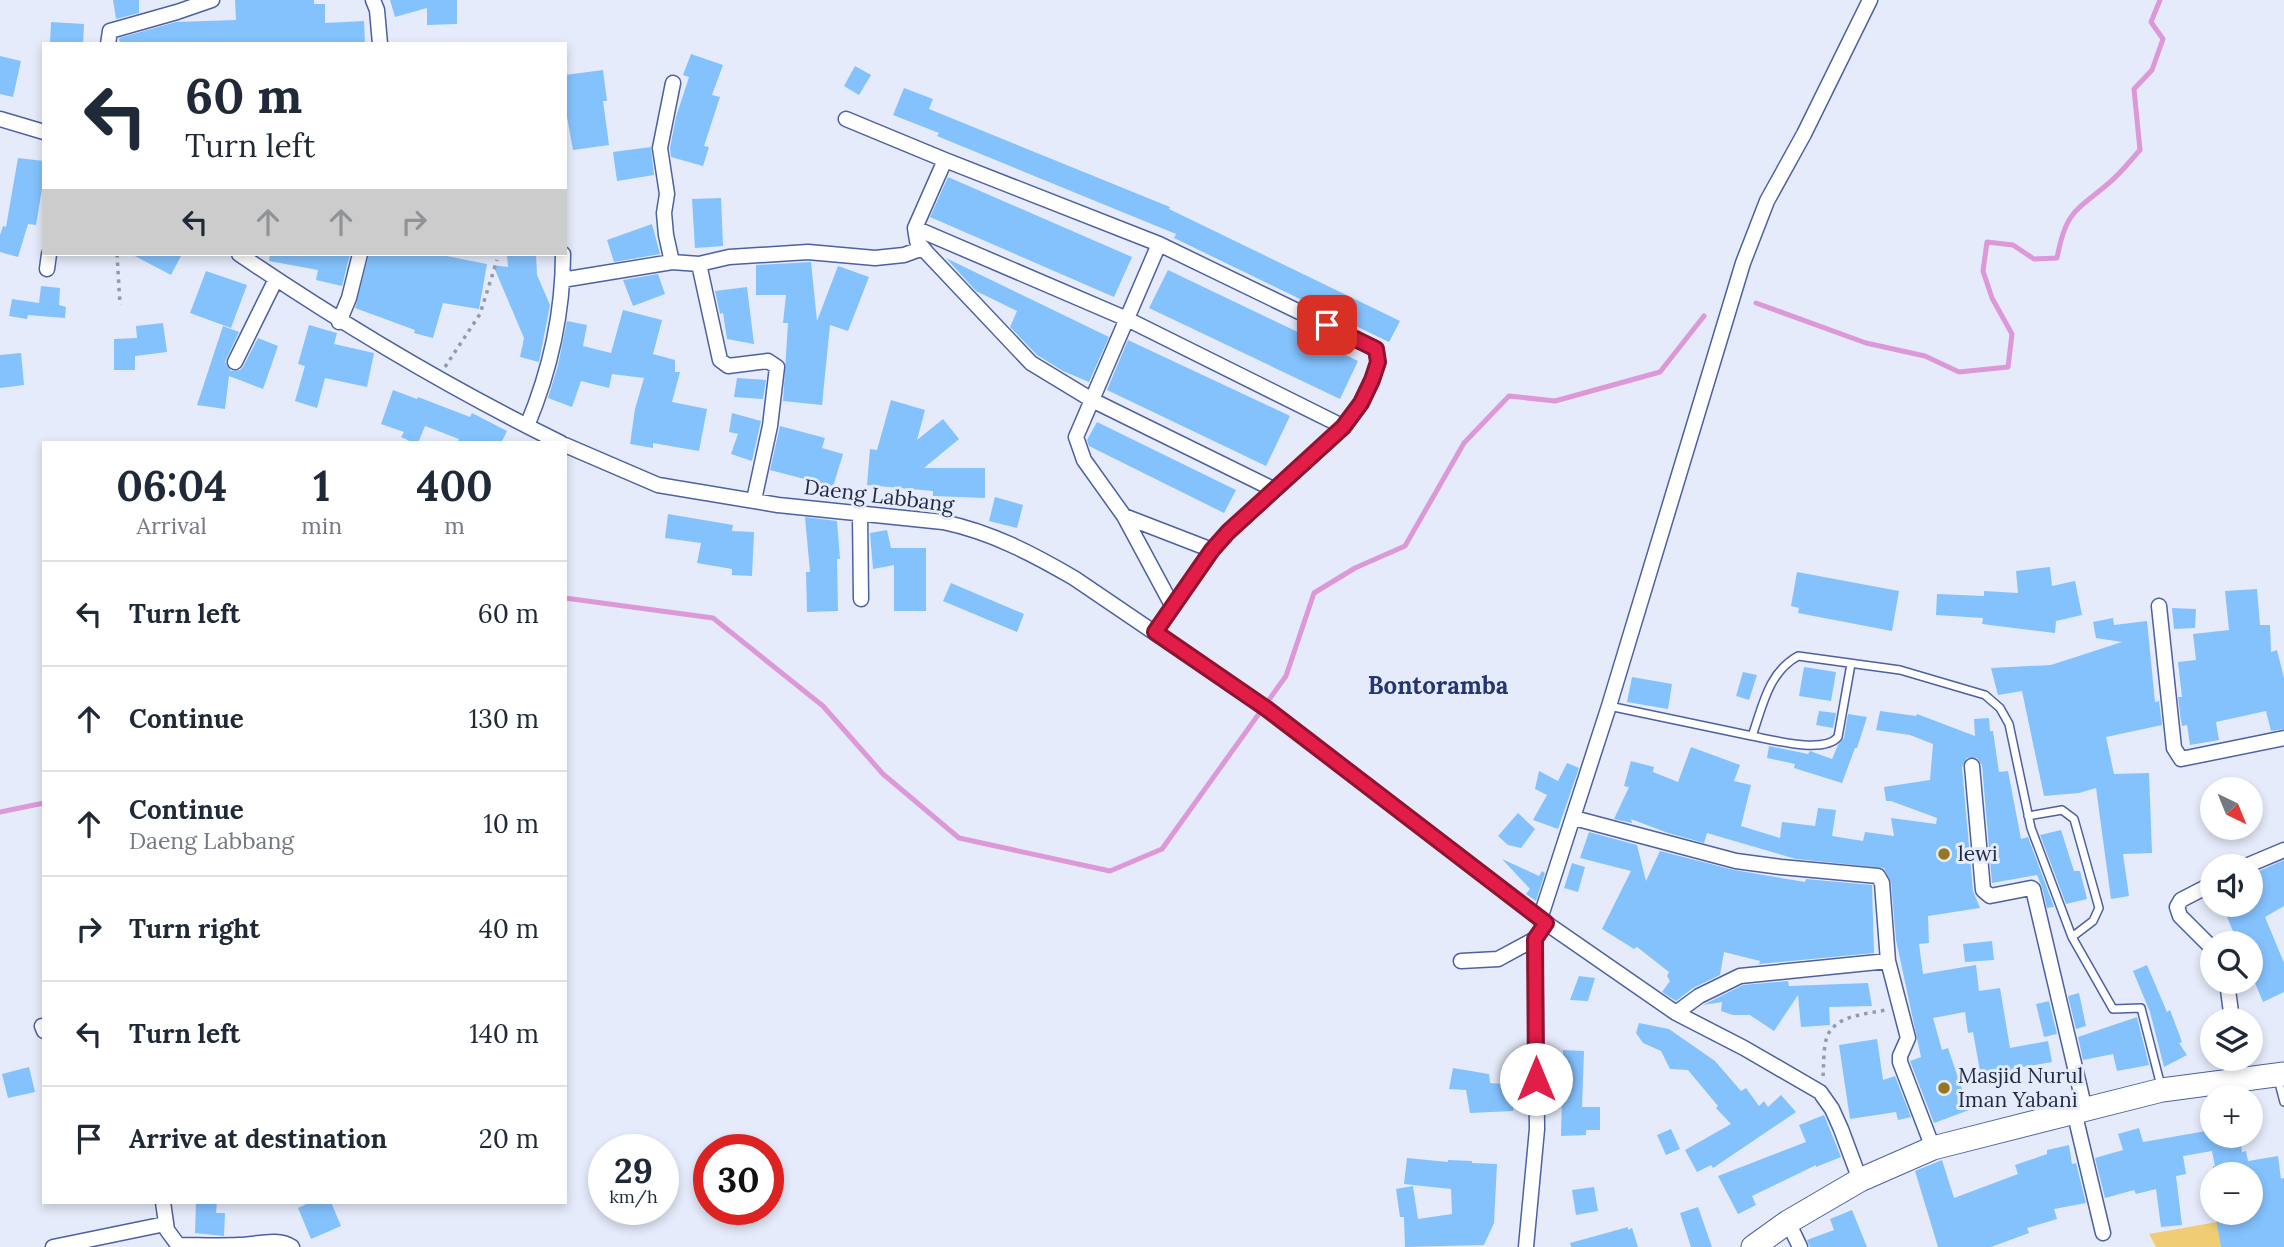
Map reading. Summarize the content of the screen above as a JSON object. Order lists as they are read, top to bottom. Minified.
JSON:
{"streets":{"street":["Daeng Labbang"]},"districts":["Bontoramba"],"places":["lewi","Masjid Nurul Iman Yabani"],"north":"bottom right","page":{"turn":["60 m","Turn left"],"eta":["06:04","Arrival","1","min","400","m"],"list":[{"name":"Turn left","value":"60 m"},{"name":"Continue","value":"130 m"},{"name":"Continue","note":"Daeng Labbang","value":"10 m"},{"name":"Turn right","value":"40 m"},{"name":"Turn left","value":"140 m"},{"name":"Arrive at destination","value":"20 m"}],"map_buttons":["+","−"],"speed":"29 km/h","limit":"30"}}
